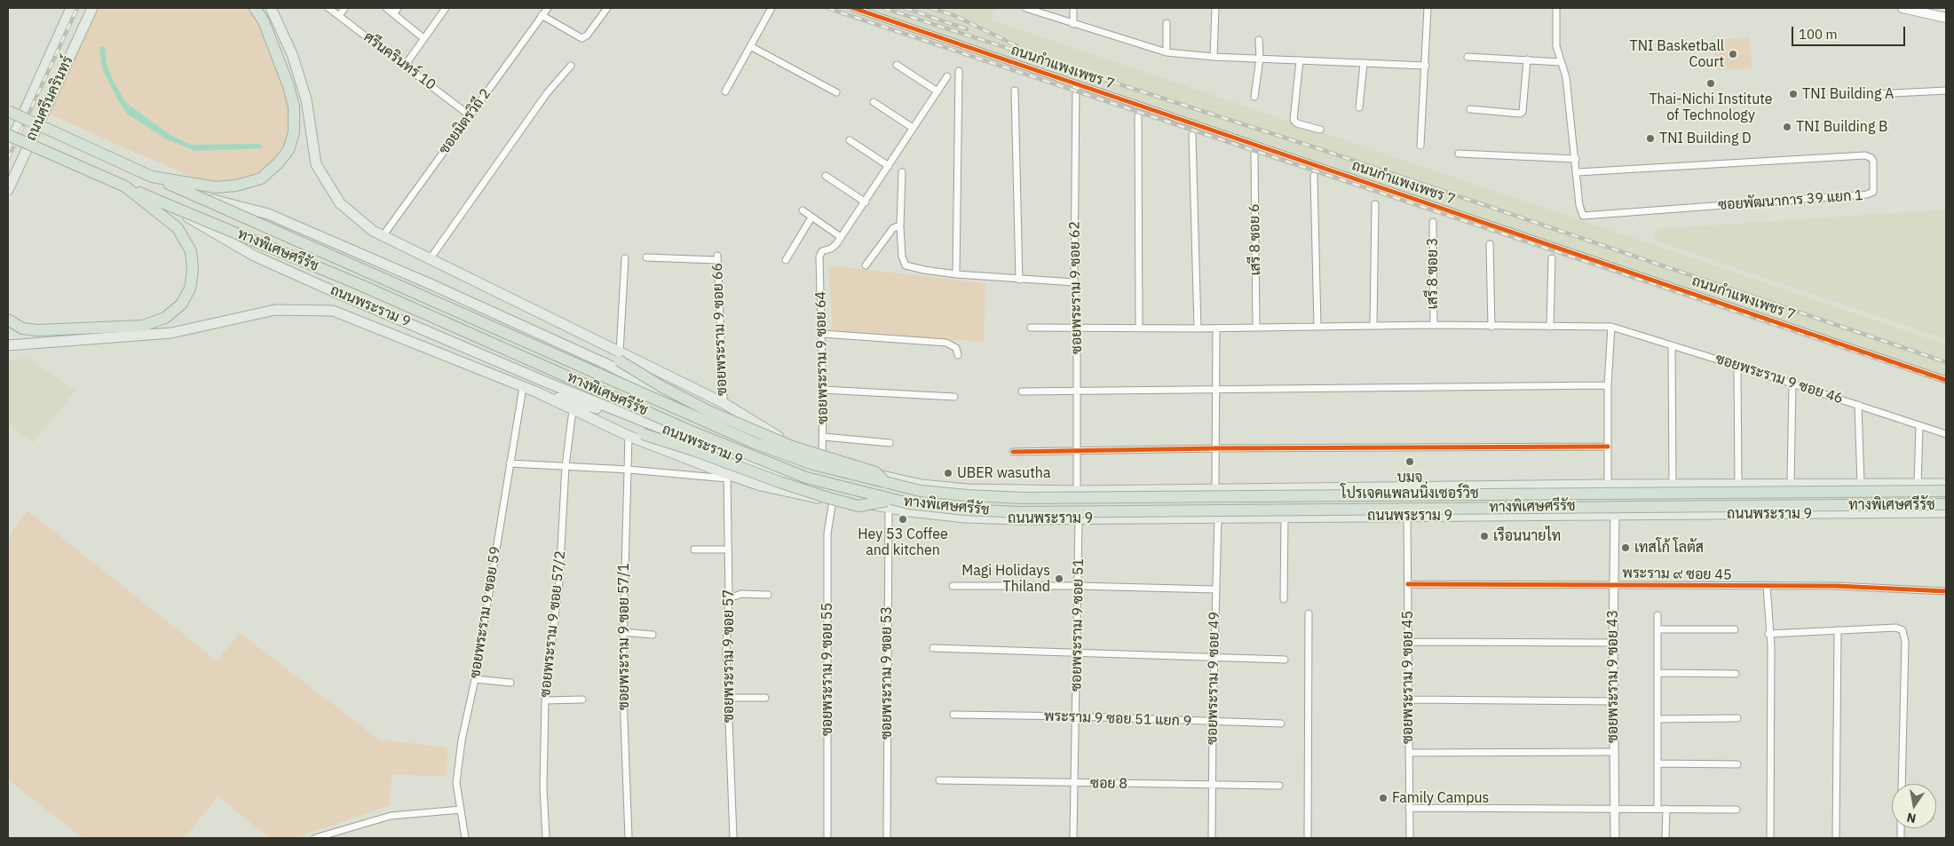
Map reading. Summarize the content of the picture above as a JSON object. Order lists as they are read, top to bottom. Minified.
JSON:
{"streets":{"highway":["ทางพิเศษศรีรัช"],"main road":["ถนนศรีนครินทร์","ถนนพระราม 9"],"street":["ศรีนครินทร์ 10","ถนนกำแพงเพชร 7","ซอยมิตรวิถี 2","ซอยพัฒนาการ 39 แยก 1","เสรี 8 ซอย 6","เสรี 8 ซอย 3","ซอยพระราม 9 ซอย 62","ซอยพระราม 9 ซอย 66","ซอยพระราม 9 ซอย 64","ซอยพระราม 9 ซอย 46","พระราม ๙ ซอย 45","ซอยพระราม 9 ซอย 59","ซอยพระราม 9 ซอย 57/2","ซอยพระราม 9 ซอย 51","ซอยพระราม 9 ซอย 57/1","ซอยพระราม 9 ซอย 57","ซอยพระราม 9 ซอย 55","ซอยพระราม 9 ซอย 53","ซอยพระราม 9 ซอย 43","ซอยพระราม 9 ซอย 45","ซอยพระราม 9 ซอย 49","พระราม 9 ซอย 51 แยก 9","ซอย 8"]},"crossings":[["ศรีนครินทร์ 10","ซอยมิตรวิถี 2"],["ถนนกำแพงเพชร 7","ซอยพระราม 9 ซอย 62"],["เสรี 8 ซอย 6","ซอยพระราม 9 ซอย 46"],["ทางพิเศษศรีรัช","ถนนพระราม 9"],["ทางพิเศษศรีรัช","ซอยพระราม 9 ซอย 53"],["เสรี 8 ซอย 3","ซอยพระราม 9 ซอย 46"],["ซอยพระราม 9 ซอย 62","ถนนพระราม 9"],["ซอยพระราม 9 ซอย 62","ซอยพระราม 9 ซอย 46"],["ถนนพระราม 9","ซอยพระราม 9 ซอย 64"],["ถนนพระราม 9","ซอยพระราม 9 ซอย 51"],["ถนนพระราม 9","ซอยพระราม 9 ซอย 53"],["ถนนพระราม 9","ซอยพระราม 9 ซอย 43"],["ถนนพระราม 9","ซอยพระราม 9 ซอย 45"],["ถนนพระราม 9","ซอยพระราม 9 ซอย 49"],["พระราม ๙ ซอย 45","ซอยพระราม 9 ซอย 43"],["พระราม ๙ ซอย 45","ซอยพระราม 9 ซอย 45"],["ซอยพระราม 9 ซอย 51","พระราม 9 ซอย 51 แยก 9"],["ซอยพระราม 9 ซอย 51","ซอย 8"],["ซอยพระราม 9 ซอย 49","พระราม 9 ซอย 51 แยก 9"],["ซอยพระราม 9 ซอย 49","ซอย 8"]],"places":["TNI Basketball Court","Thai-Nichi Institute of Technology","TNI Building A","TNI Building B","TNI Building D","บมจ โปรเจคแพลนนิ่งเซอร์วิช","UBER wasutha","Hey 53 Coffee and kitchen","เรือนนายไท","เทสโก้ โลตัส","Magi Holidays Thiland","Family Campus"],"scale_bar":"100 m","north":"bottom"}
